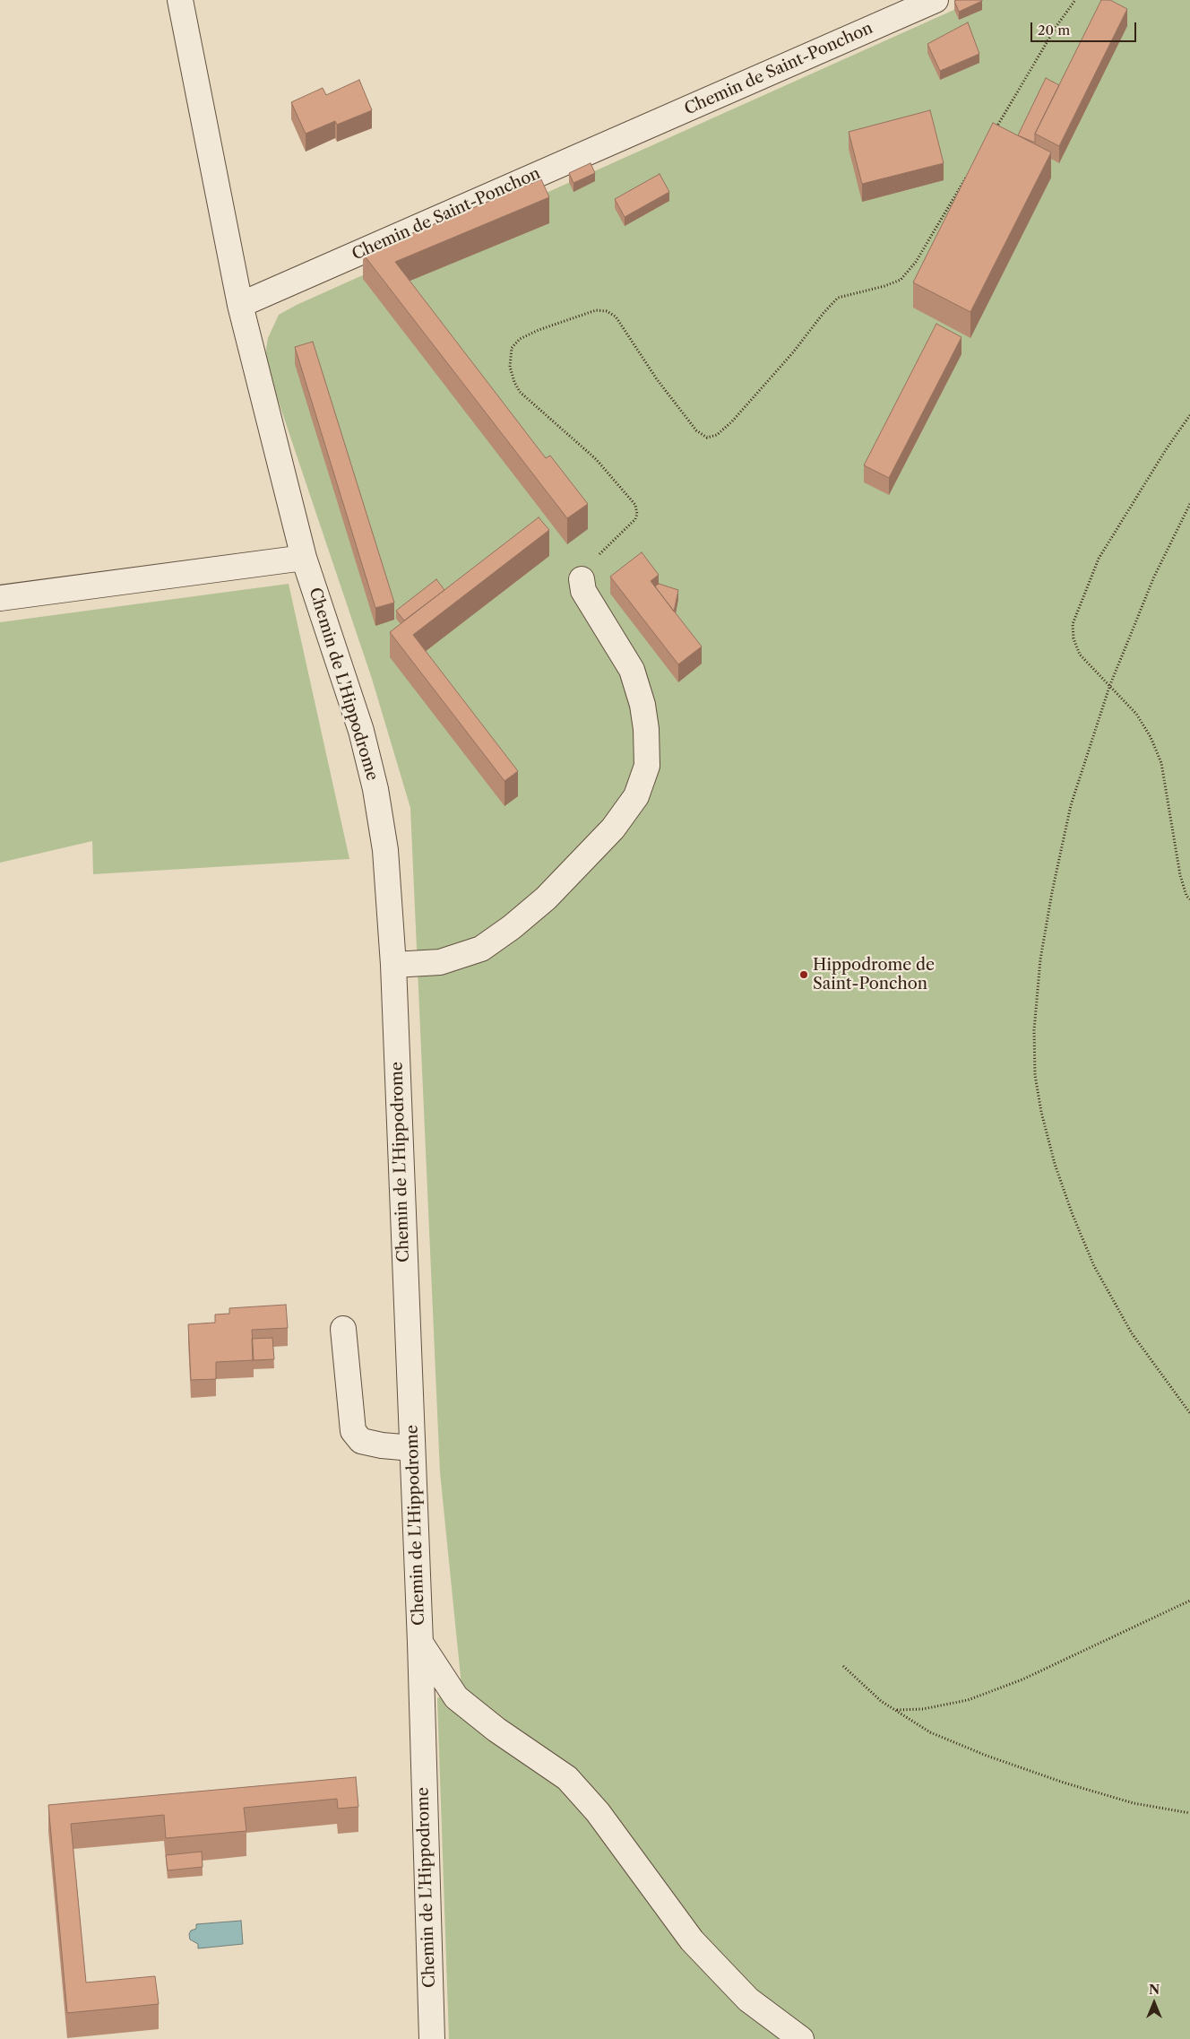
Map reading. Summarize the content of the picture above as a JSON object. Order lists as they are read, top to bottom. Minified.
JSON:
{"streets":{"street":["Chemin de Saint-Ponchon","Chemin de L'Hippodrome"]},"crossings":[["Chemin de Saint-Ponchon","Chemin de L'Hippodrome"]],"places":["Hippodrome de Saint-Ponchon"],"scale_bar":"20 m","north":"top"}
